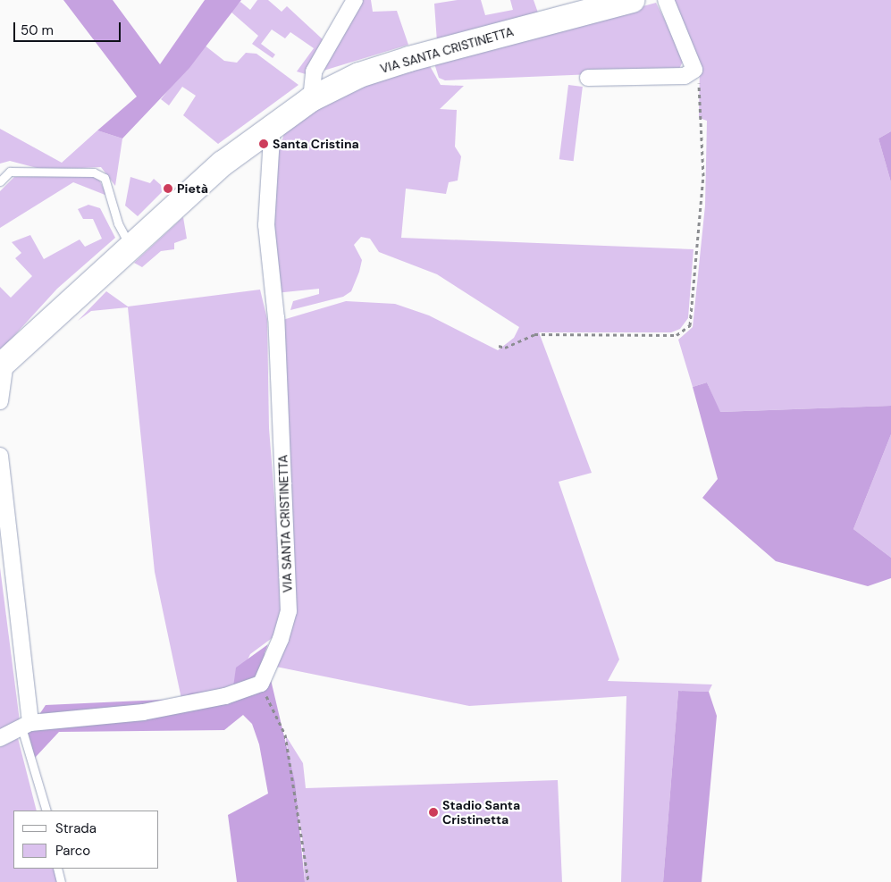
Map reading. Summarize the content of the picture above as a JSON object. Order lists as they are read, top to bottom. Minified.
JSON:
{"streets":{"main road":["VIA SANTA CRISTINETTA"]},"places":["Santa Cristina","Pietà","Stadio Santa Cristinetta"],"legend":["Strada","Parco"],"scale_bar":"50 m"}
